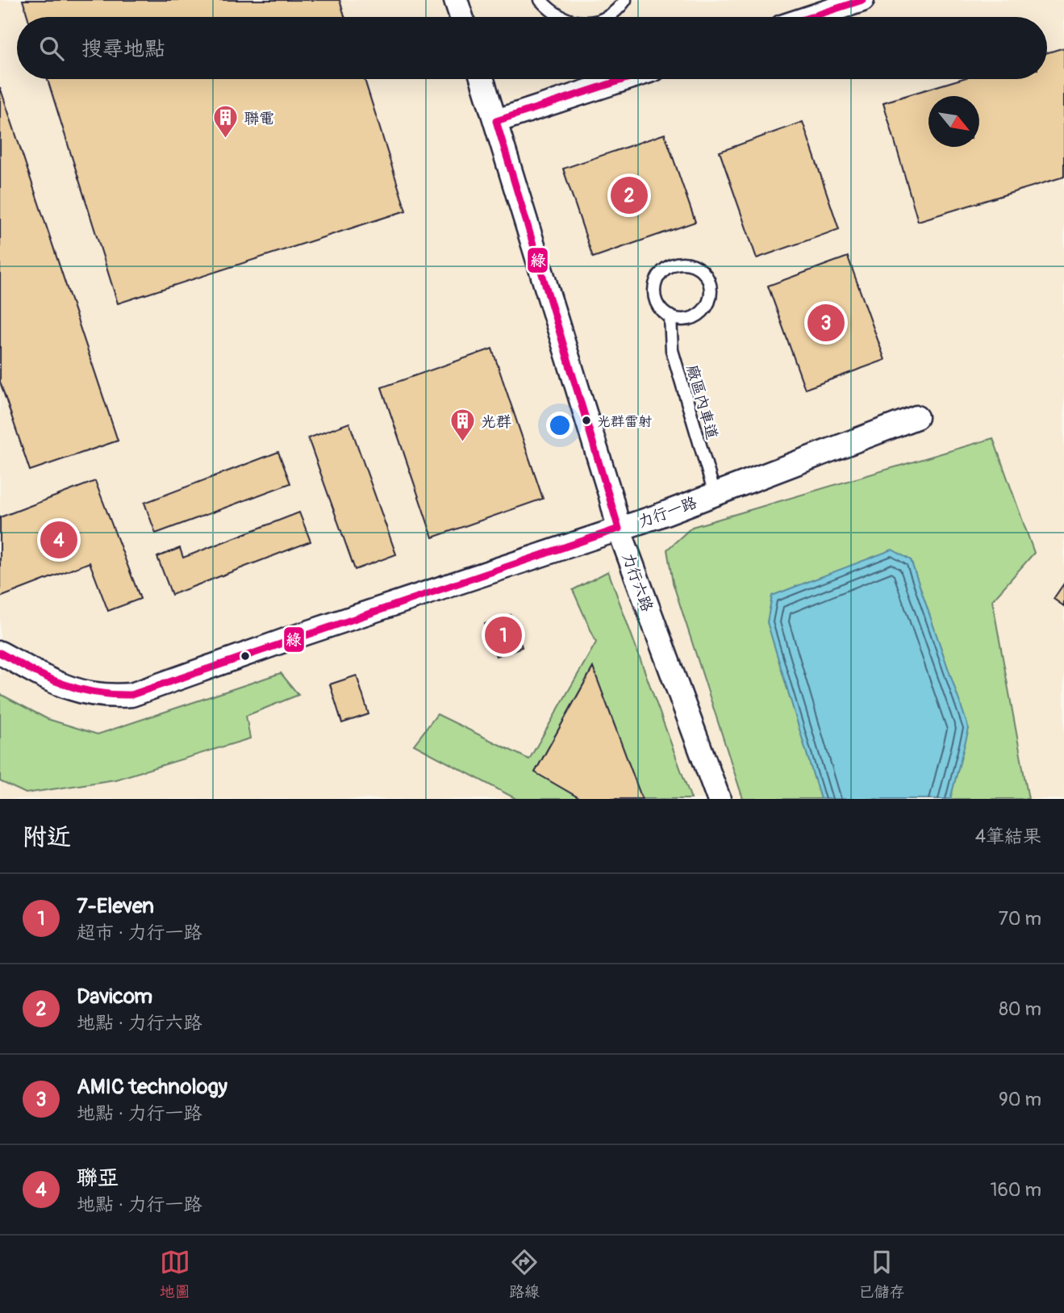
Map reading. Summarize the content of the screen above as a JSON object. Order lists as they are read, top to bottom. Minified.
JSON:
{"streets":{"street":["力行一路","力行六路"],"lane":["廠區內車道"]},"crossings":[["廠區內車道","力行一路"],["力行一路","力行六路"]],"places":{"building":["聯電","光群"],"other":["光群雷射"]},"lines":["transit line 綠"],"north":"bottom right","page":{"search":"搜尋地點","pins":["2","3","4","1"],"heading":["附近","4筆結果"],"list":[{"mark":"1","name":"7-Eleven","note":"超市 · 力行一路","value":"70 m"},{"mark":"2","name":"Davicom","note":"地點 · 力行六路","value":"80 m"},{"mark":"3","name":"AMIC technology","note":"地點 · 力行一路","value":"90 m"},{"mark":"4","name":"聯亞","note":"地點 · 力行一路","value":"160 m"}],"nav":["地圖","路線","已儲存"]}}
